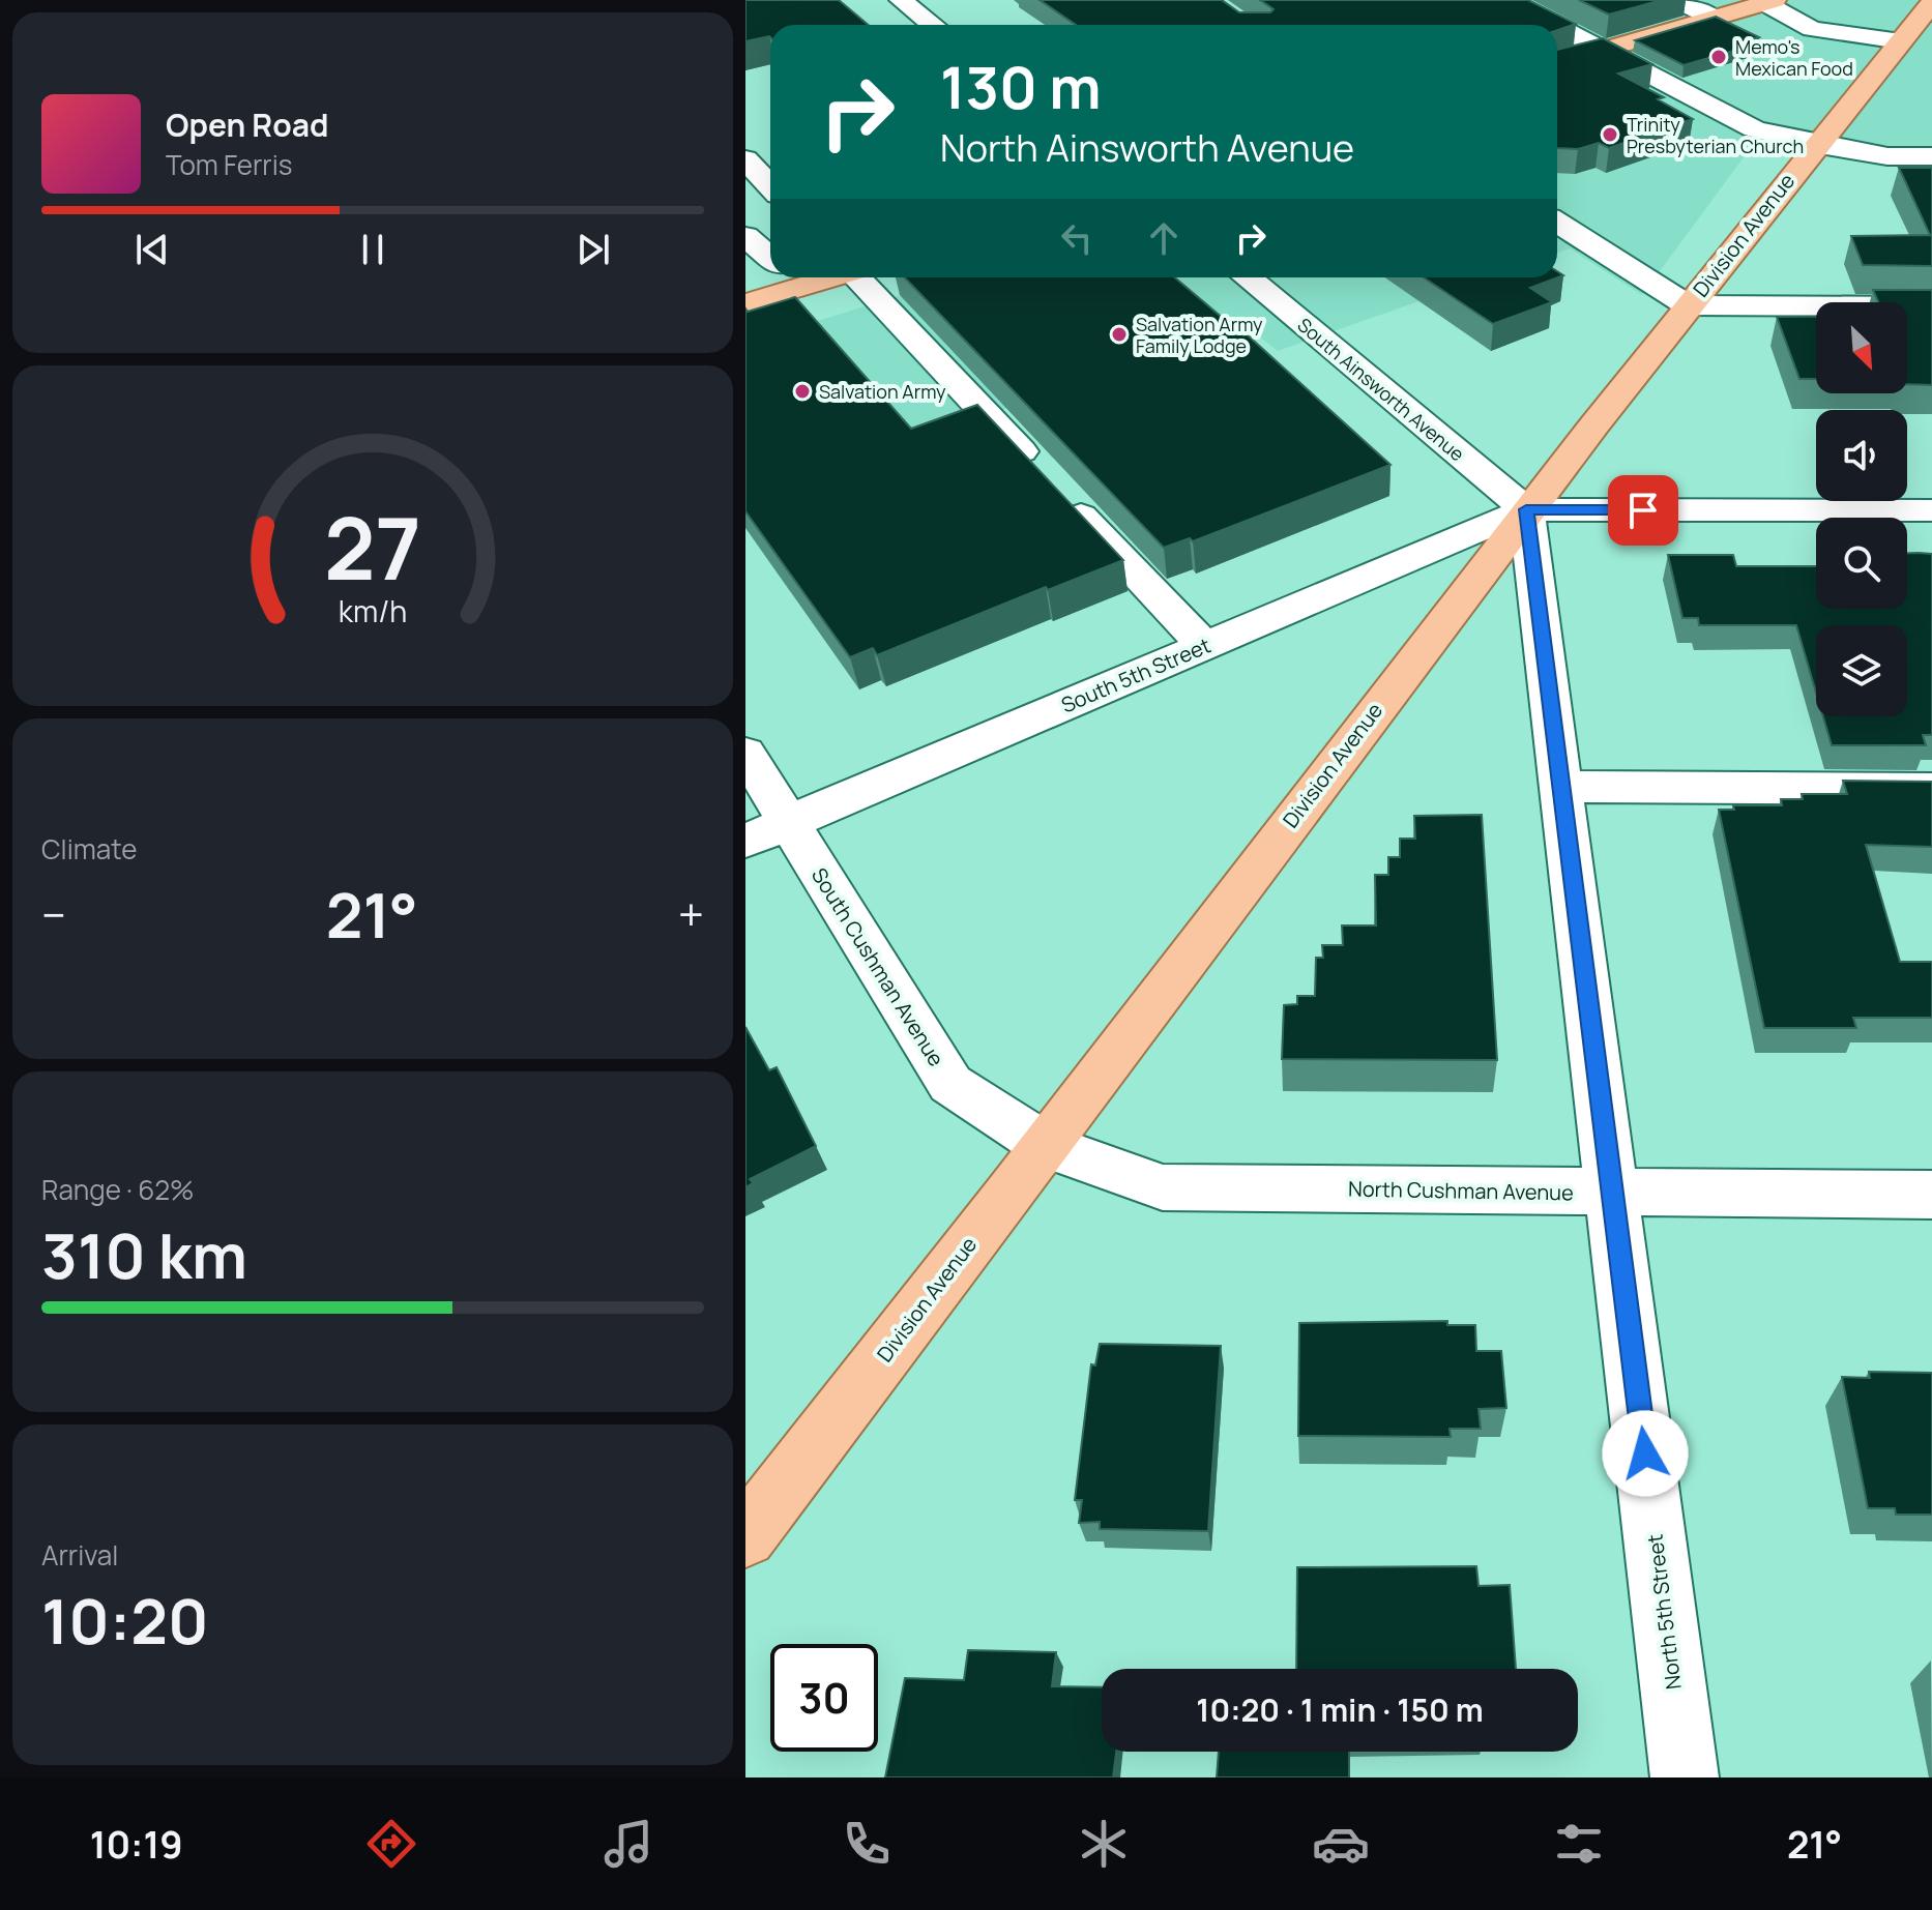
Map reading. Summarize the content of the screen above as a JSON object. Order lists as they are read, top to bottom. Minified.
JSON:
{"streets":{"main road":["Division Avenue"],"street":["South Ainsworth Avenue","South 5th Street","South Cushman Avenue","North Cushman Avenue","North 5th Street"]},"crossings":[["Division Avenue","South Ainsworth Avenue"],["Division Avenue","South 5th Street"],["Division Avenue","South Cushman Avenue"],["Division Avenue","North Cushman Avenue"],["Division Avenue","North 5th Street"],["South Ainsworth Avenue","South 5th Street"],["South Ainsworth Avenue","North 5th Street"],["South 5th Street","South Cushman Avenue"],["South 5th Street","North 5th Street"],["South Cushman Avenue","North Cushman Avenue"],["North Cushman Avenue","North 5th Street"]],"places":["Memo's Mexican Food","Trinity Presbyterian Church","Salvation Army Family Lodge","Salvation Army"],"north":"bottom right","page":{"turn":["130 m","North Ainsworth Avenue"],"song":["Open Road","Tom Ferris"],"tile":["Climate",["Range · 62%","310 km"],["Arrival","10:20"]],"heat":["−","21°","+"],"limit":"30","trip":"10:20 · 1 min · 150 m","tabs":["10:19","21°"],"gauge":["27","km/h"]}}
